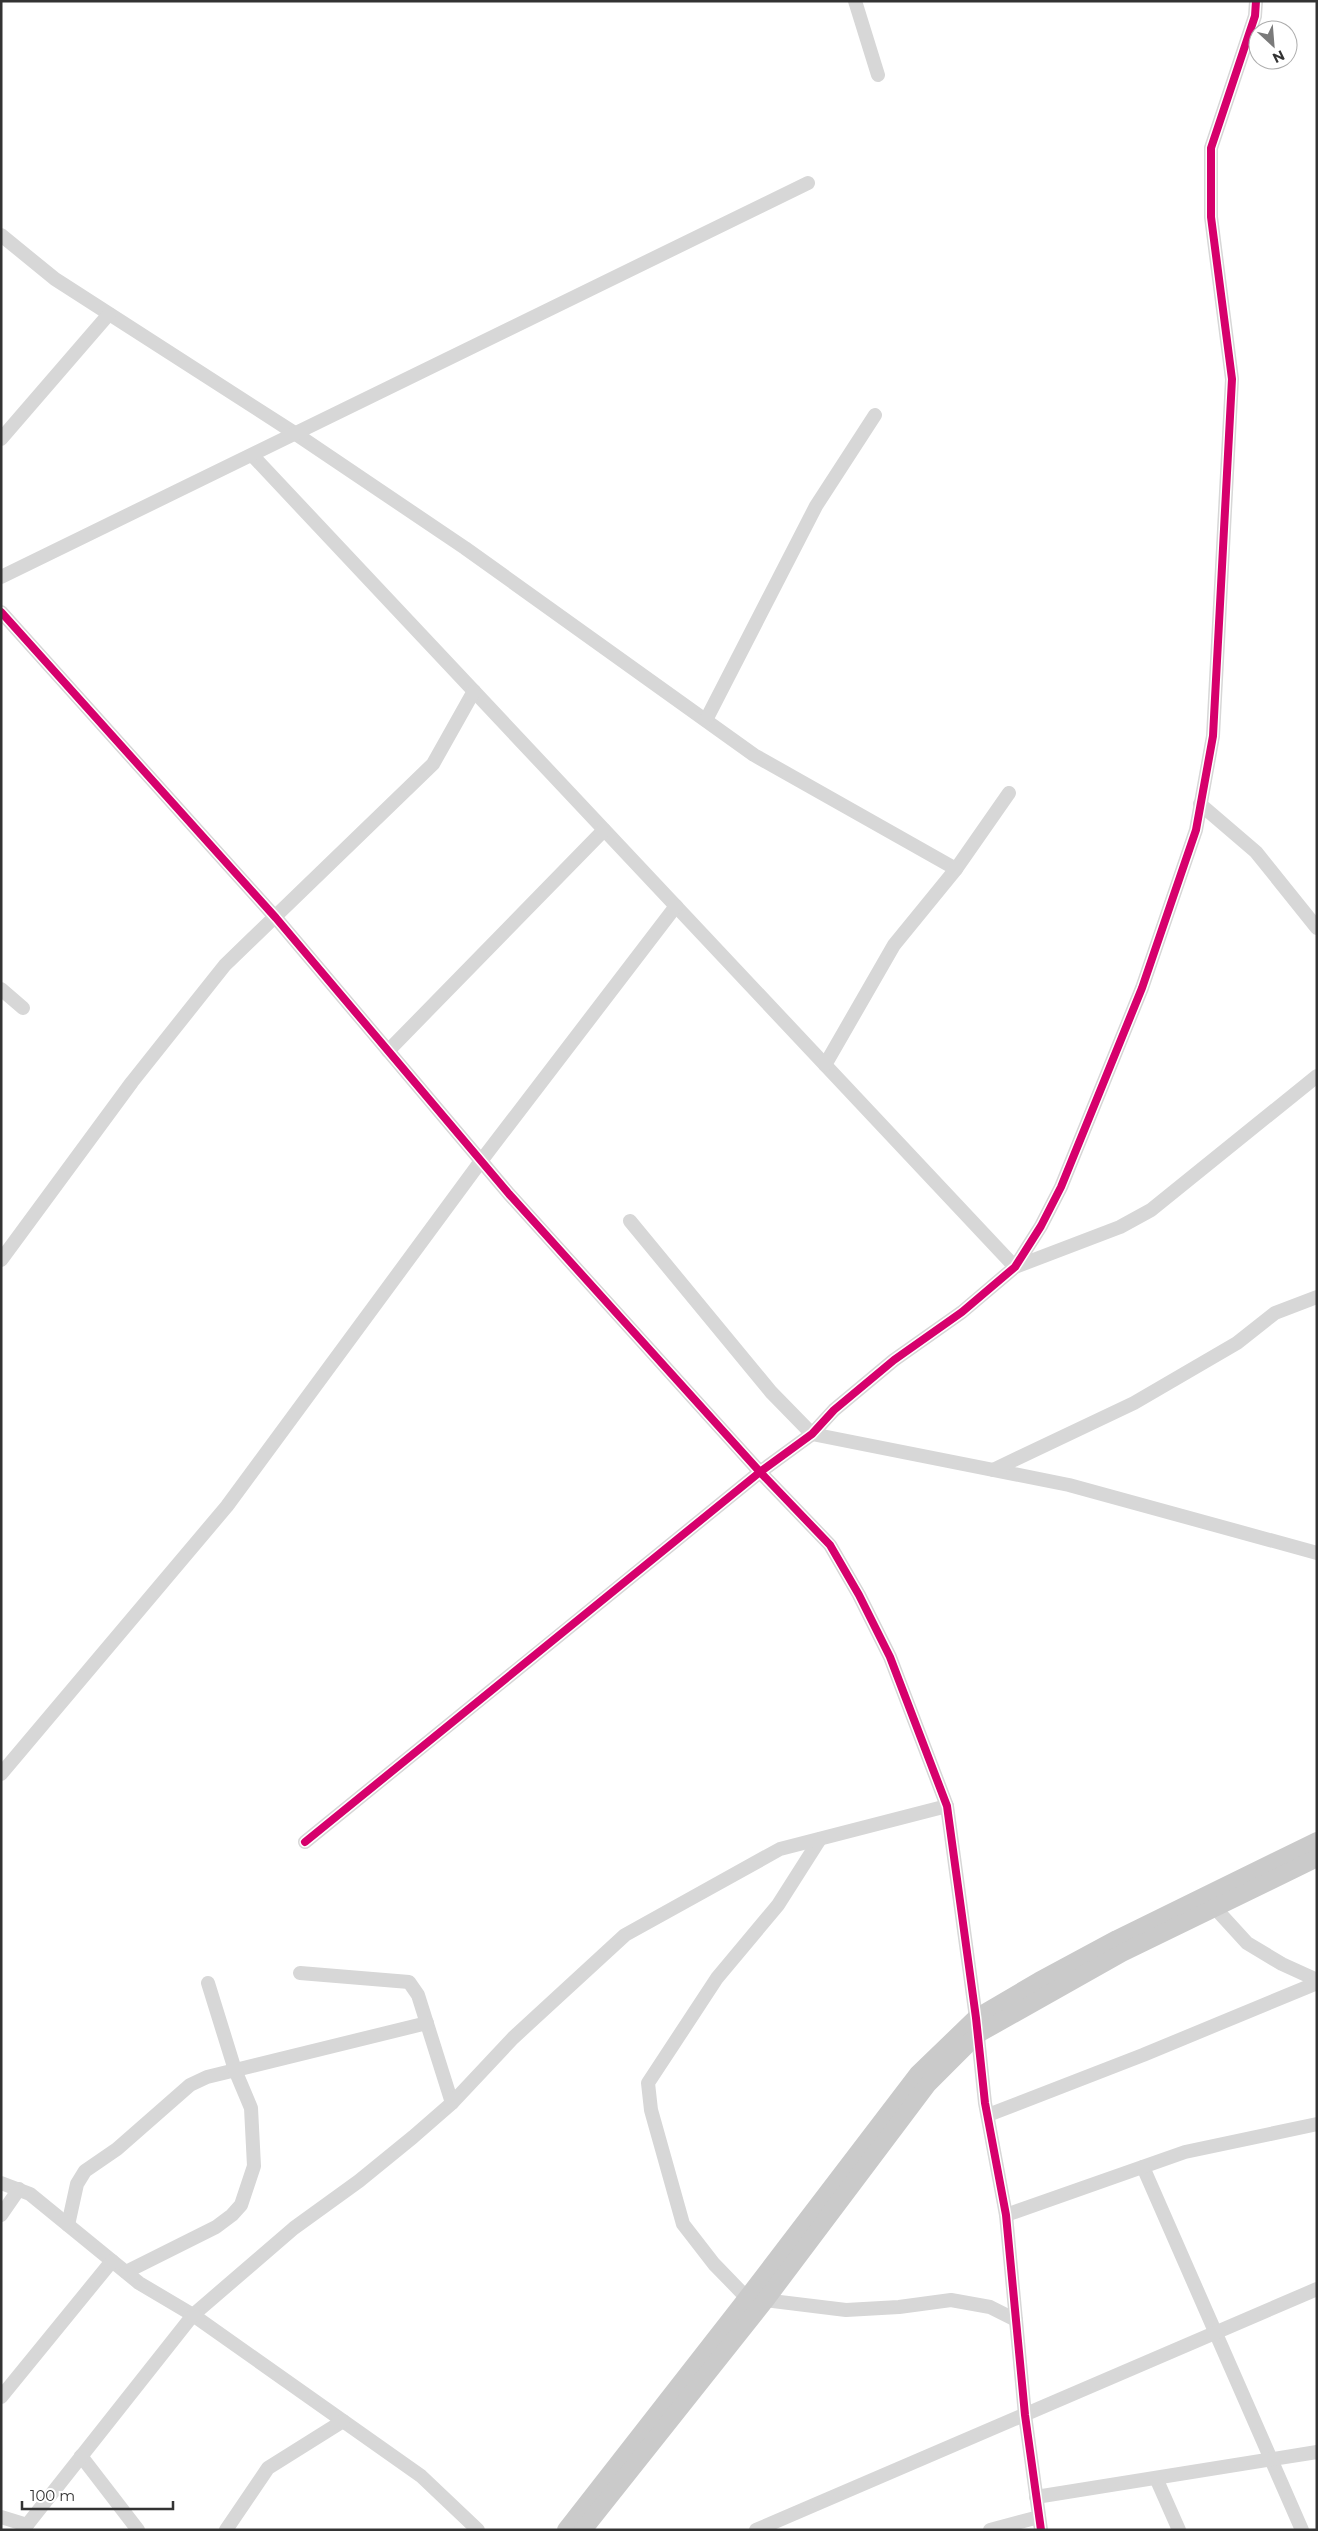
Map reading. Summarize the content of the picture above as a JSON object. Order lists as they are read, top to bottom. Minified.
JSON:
{"scale_bar":"100 m","north":"bottom right"}
